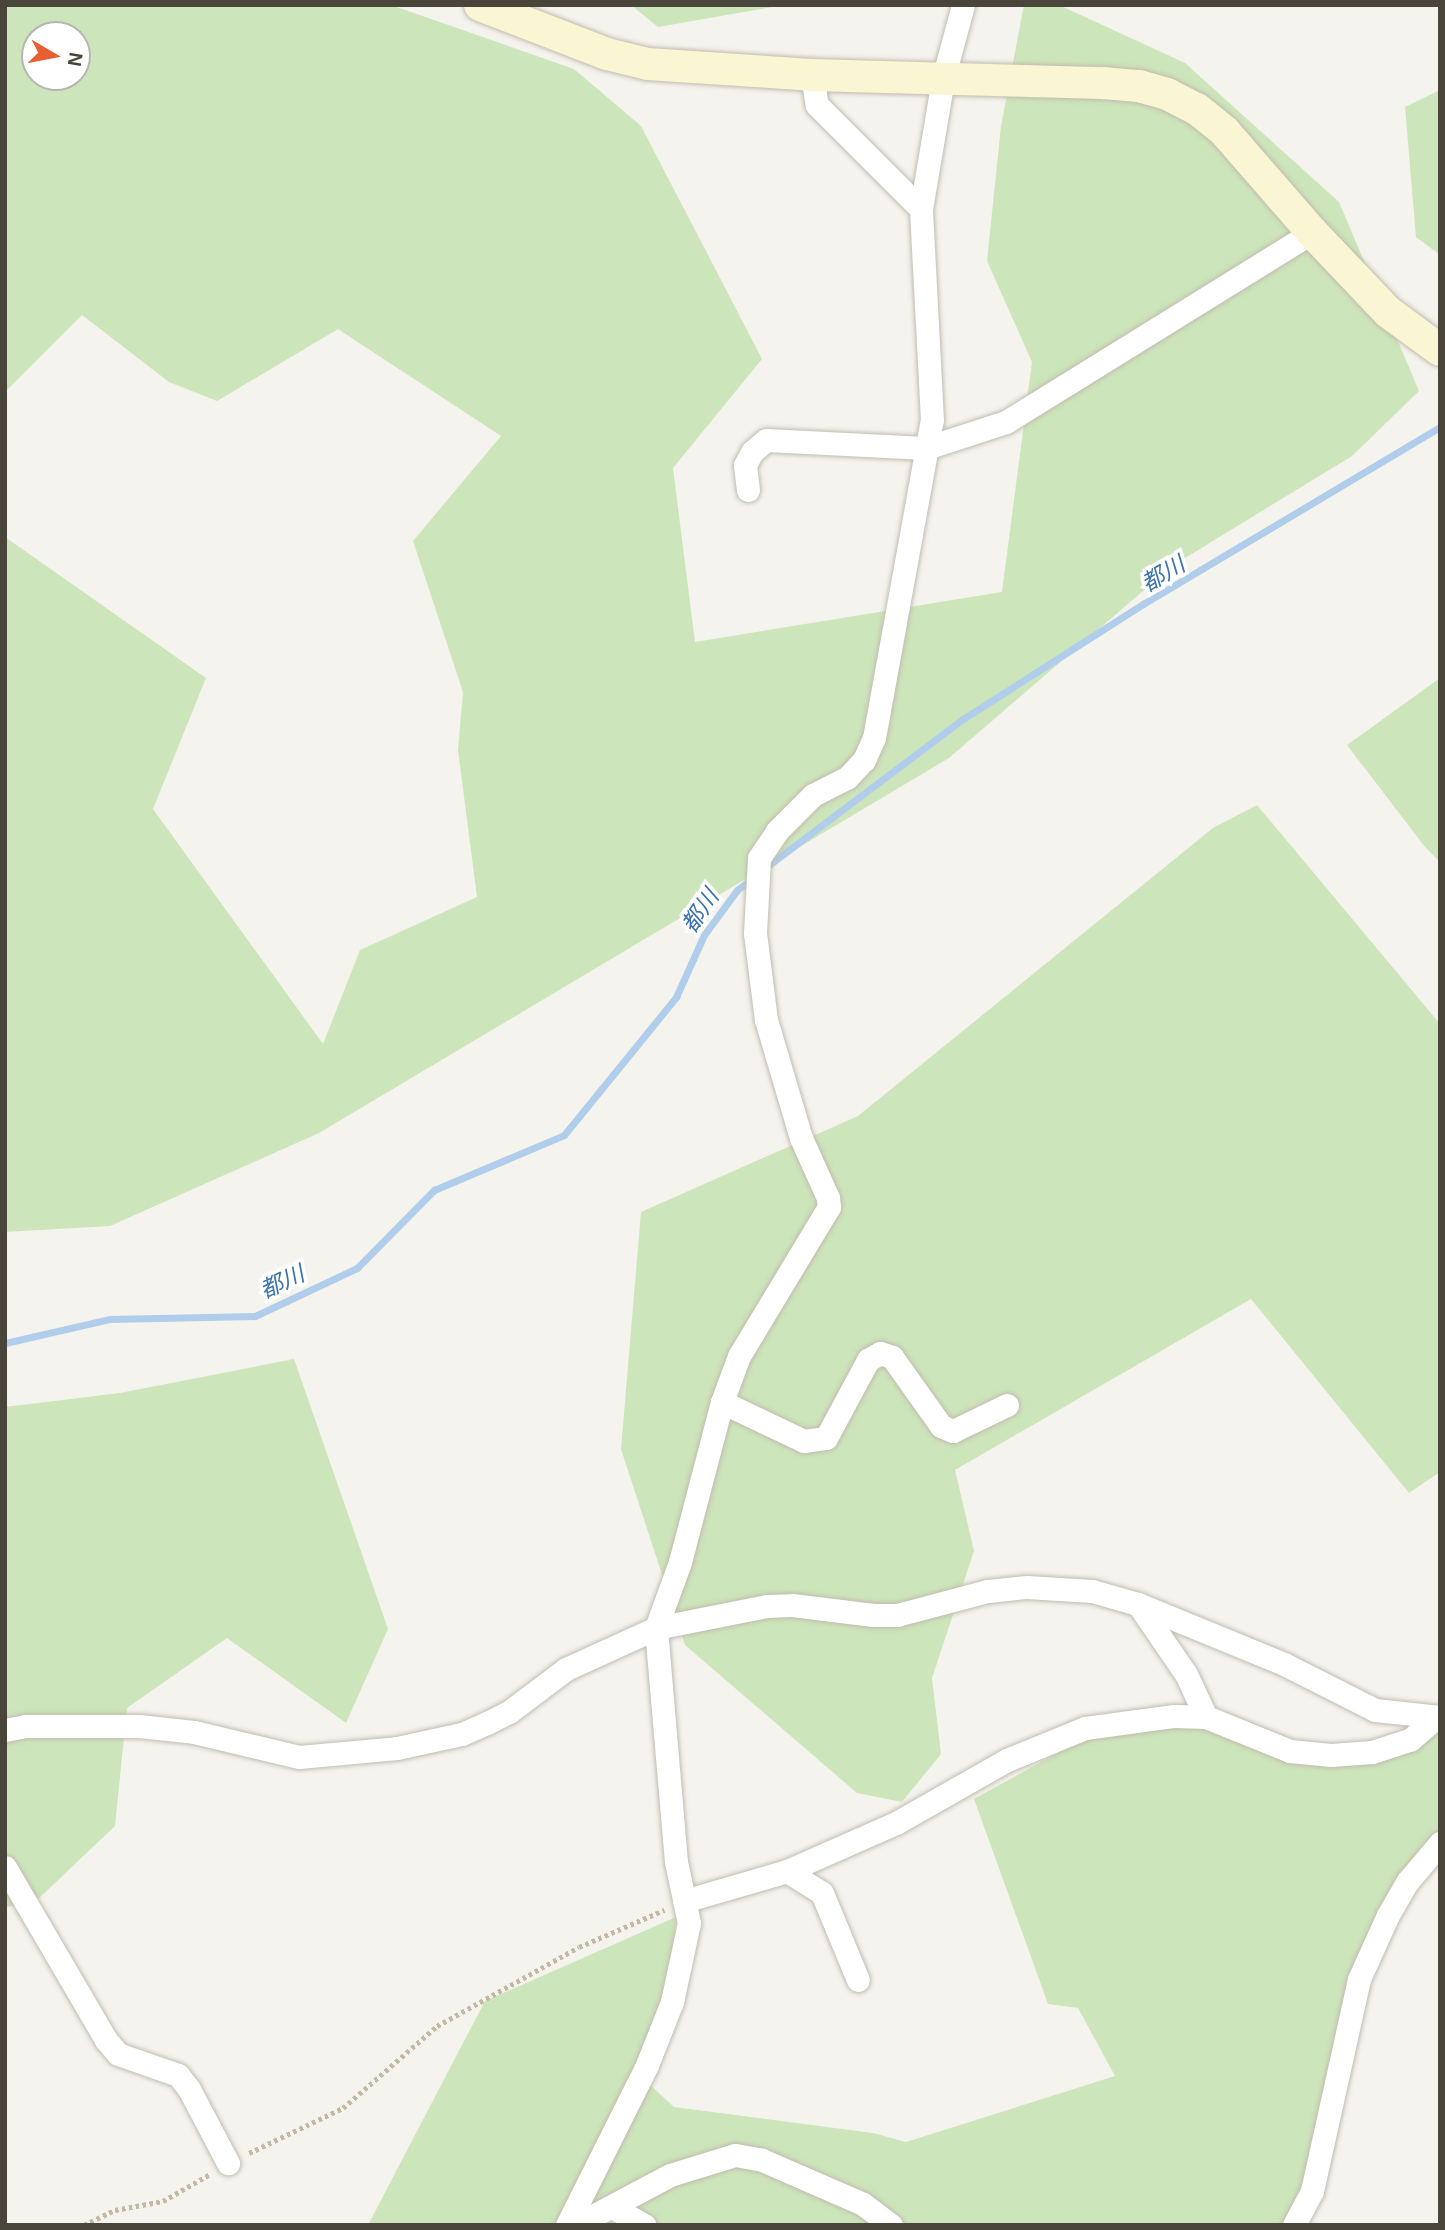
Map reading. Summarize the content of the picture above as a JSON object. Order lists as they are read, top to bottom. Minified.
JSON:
{"water":["都川"],"north":"right"}
